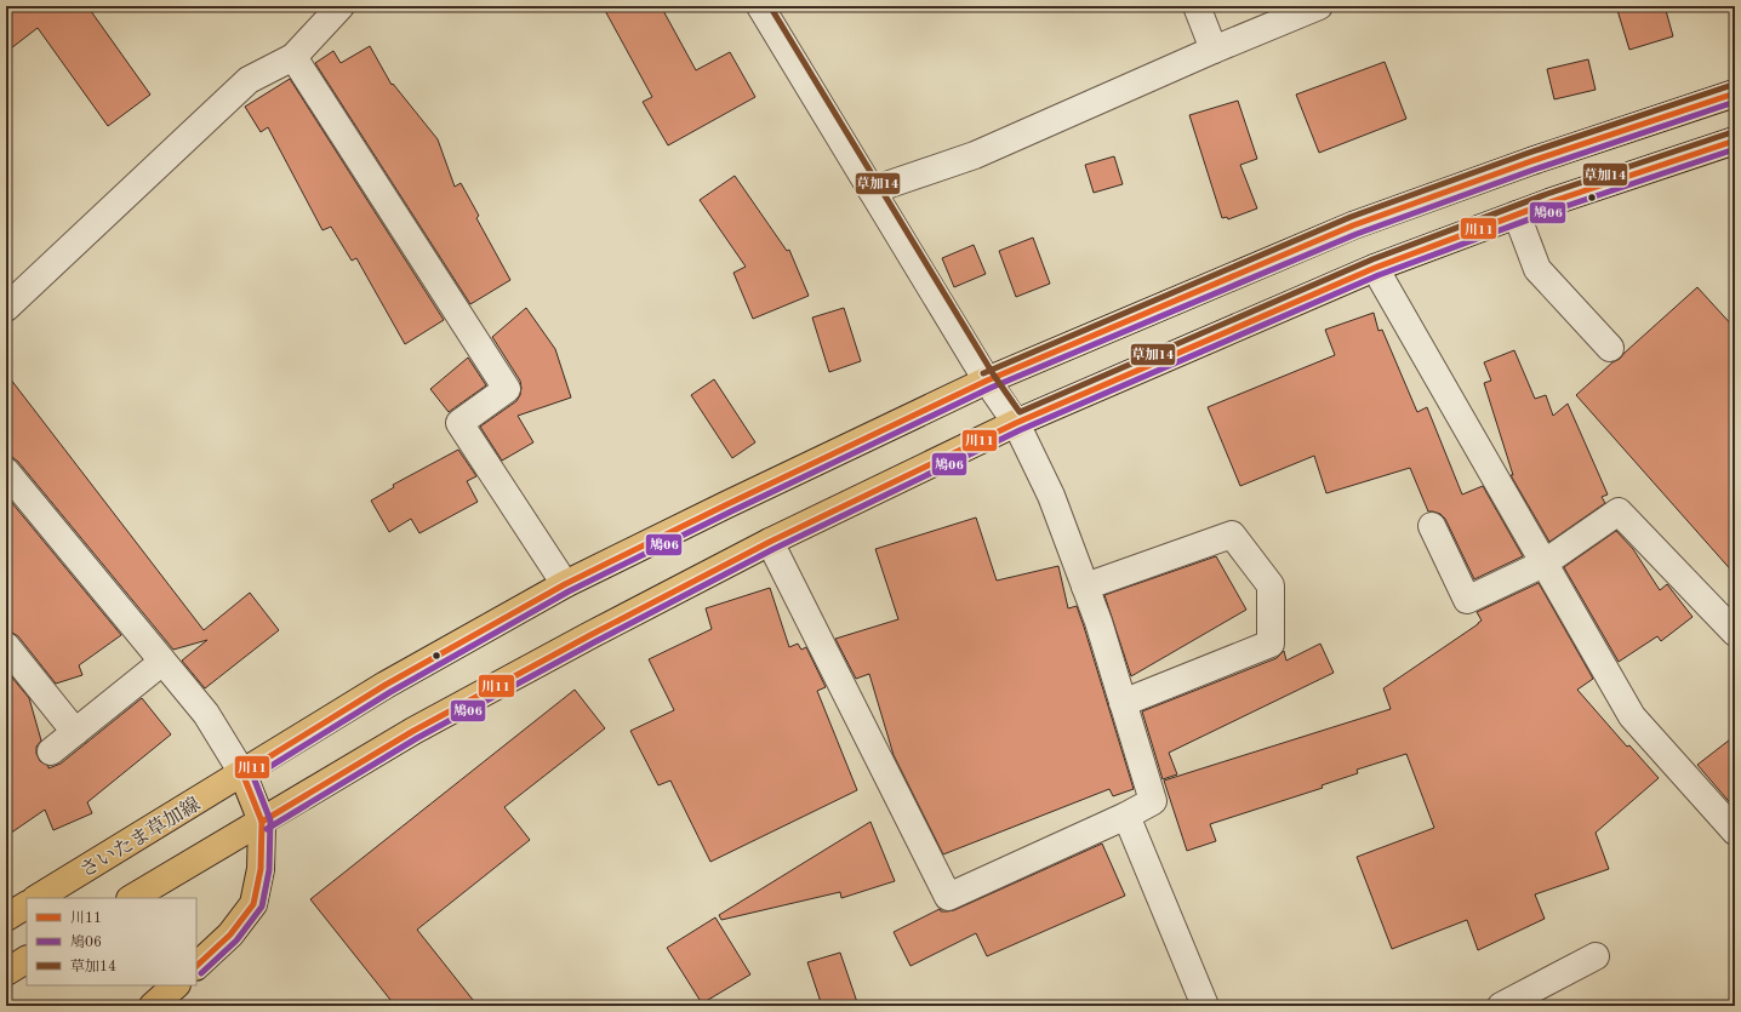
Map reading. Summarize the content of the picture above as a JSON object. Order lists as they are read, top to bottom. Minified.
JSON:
{"streets":{"main road":["さいたま草加線"]},"lines":["transit line 草加14","transit line 川11","transit line 鳩06"],"legend":["川11","鳩06","草加14"]}
